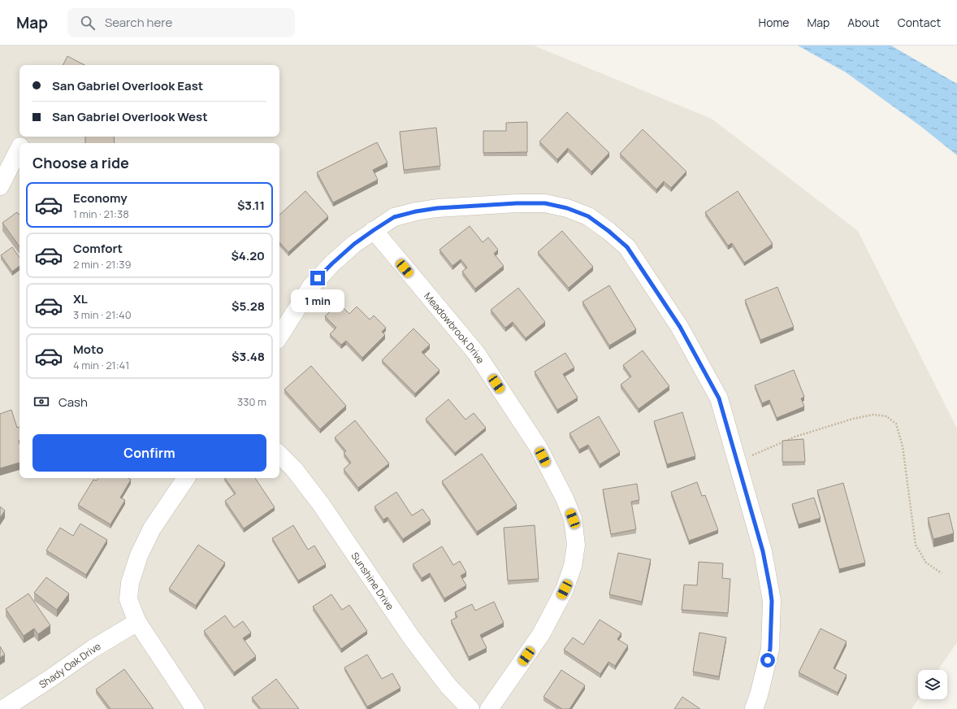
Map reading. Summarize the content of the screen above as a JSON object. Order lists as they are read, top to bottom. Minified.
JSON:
{"streets":{"street":["Meadowbrook Drive","Sunshine Drive","Shady Oak Drive"]},"page":{"header":"Map","search":"Search here","nav":["Home","Map","About","Contact"],"banner":["San Gabriel Overlook East","San Gabriel Overlook West"],"heading":"Choose a ride","list":[{"name":"Economy","note":"1 min · 21:38","value":"$3.11"},{"name":"Comfort","note":"2 min · 21:39","value":"$4.20"},{"name":"XL","note":"3 min · 21:40","value":"$5.28"},{"name":"Moto","note":"4 min · 21:41","value":"$3.48"}],"bubble":"1 min","pay":["Cash","330 m"],"buttons":"Confirm"}}
